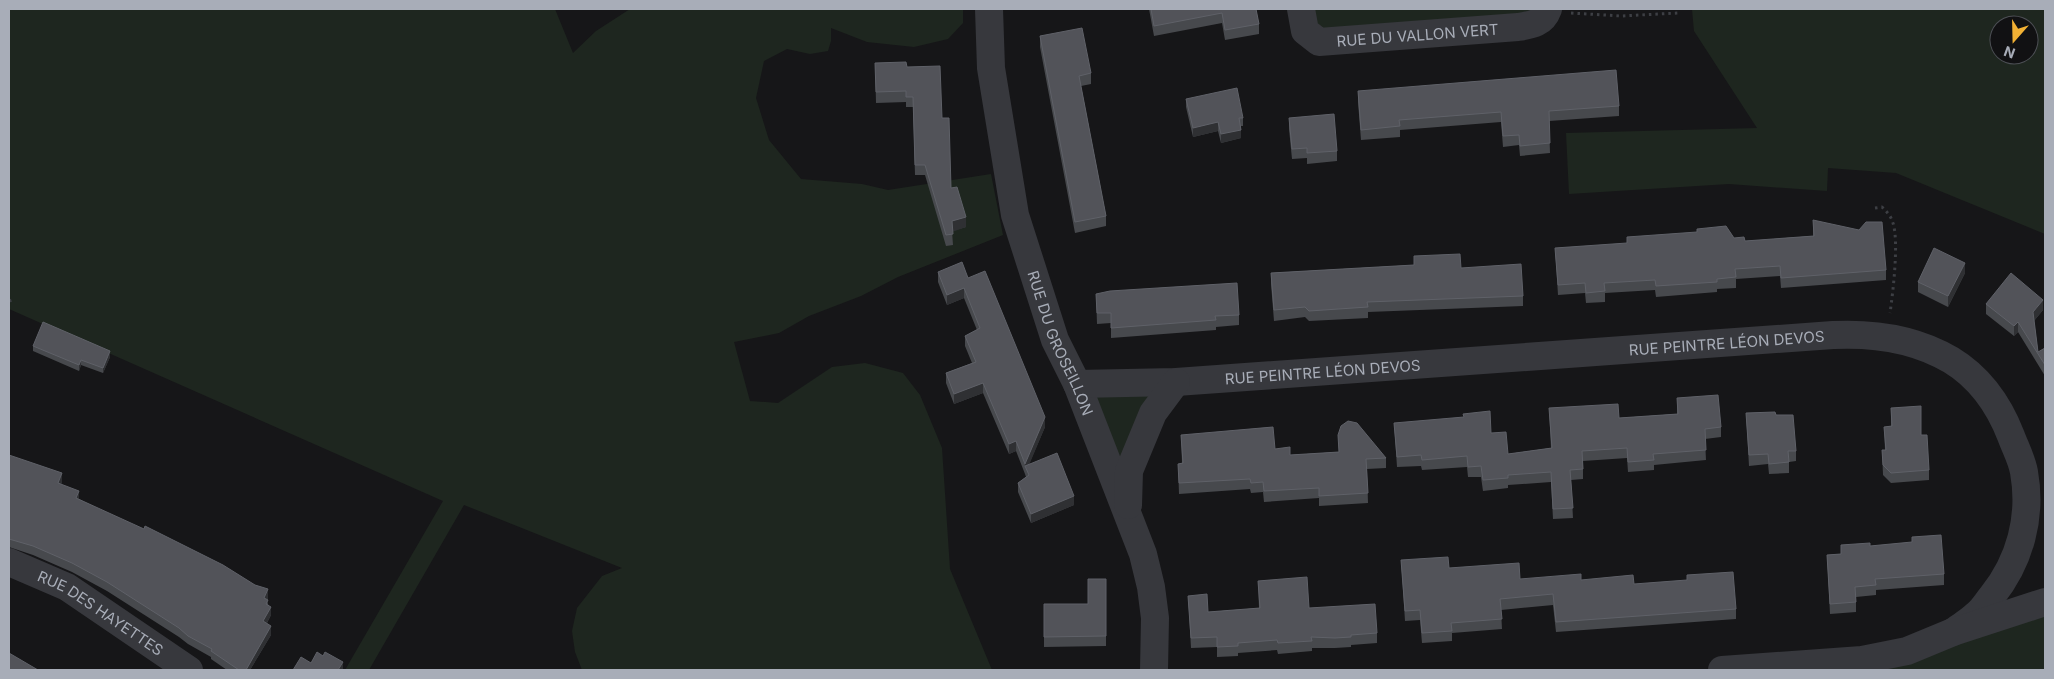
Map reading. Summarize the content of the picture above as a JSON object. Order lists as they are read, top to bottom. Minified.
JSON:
{"streets":{"street":["RUE DU VALLON VERT","RUE DU GROSEILLON","RUE PEINTRE LÉON DEVOS","RUE DES HAYETTES"]},"crossings":[["RUE DU GROSEILLON","RUE PEINTRE LÉON DEVOS"]],"north":"bottom"}
